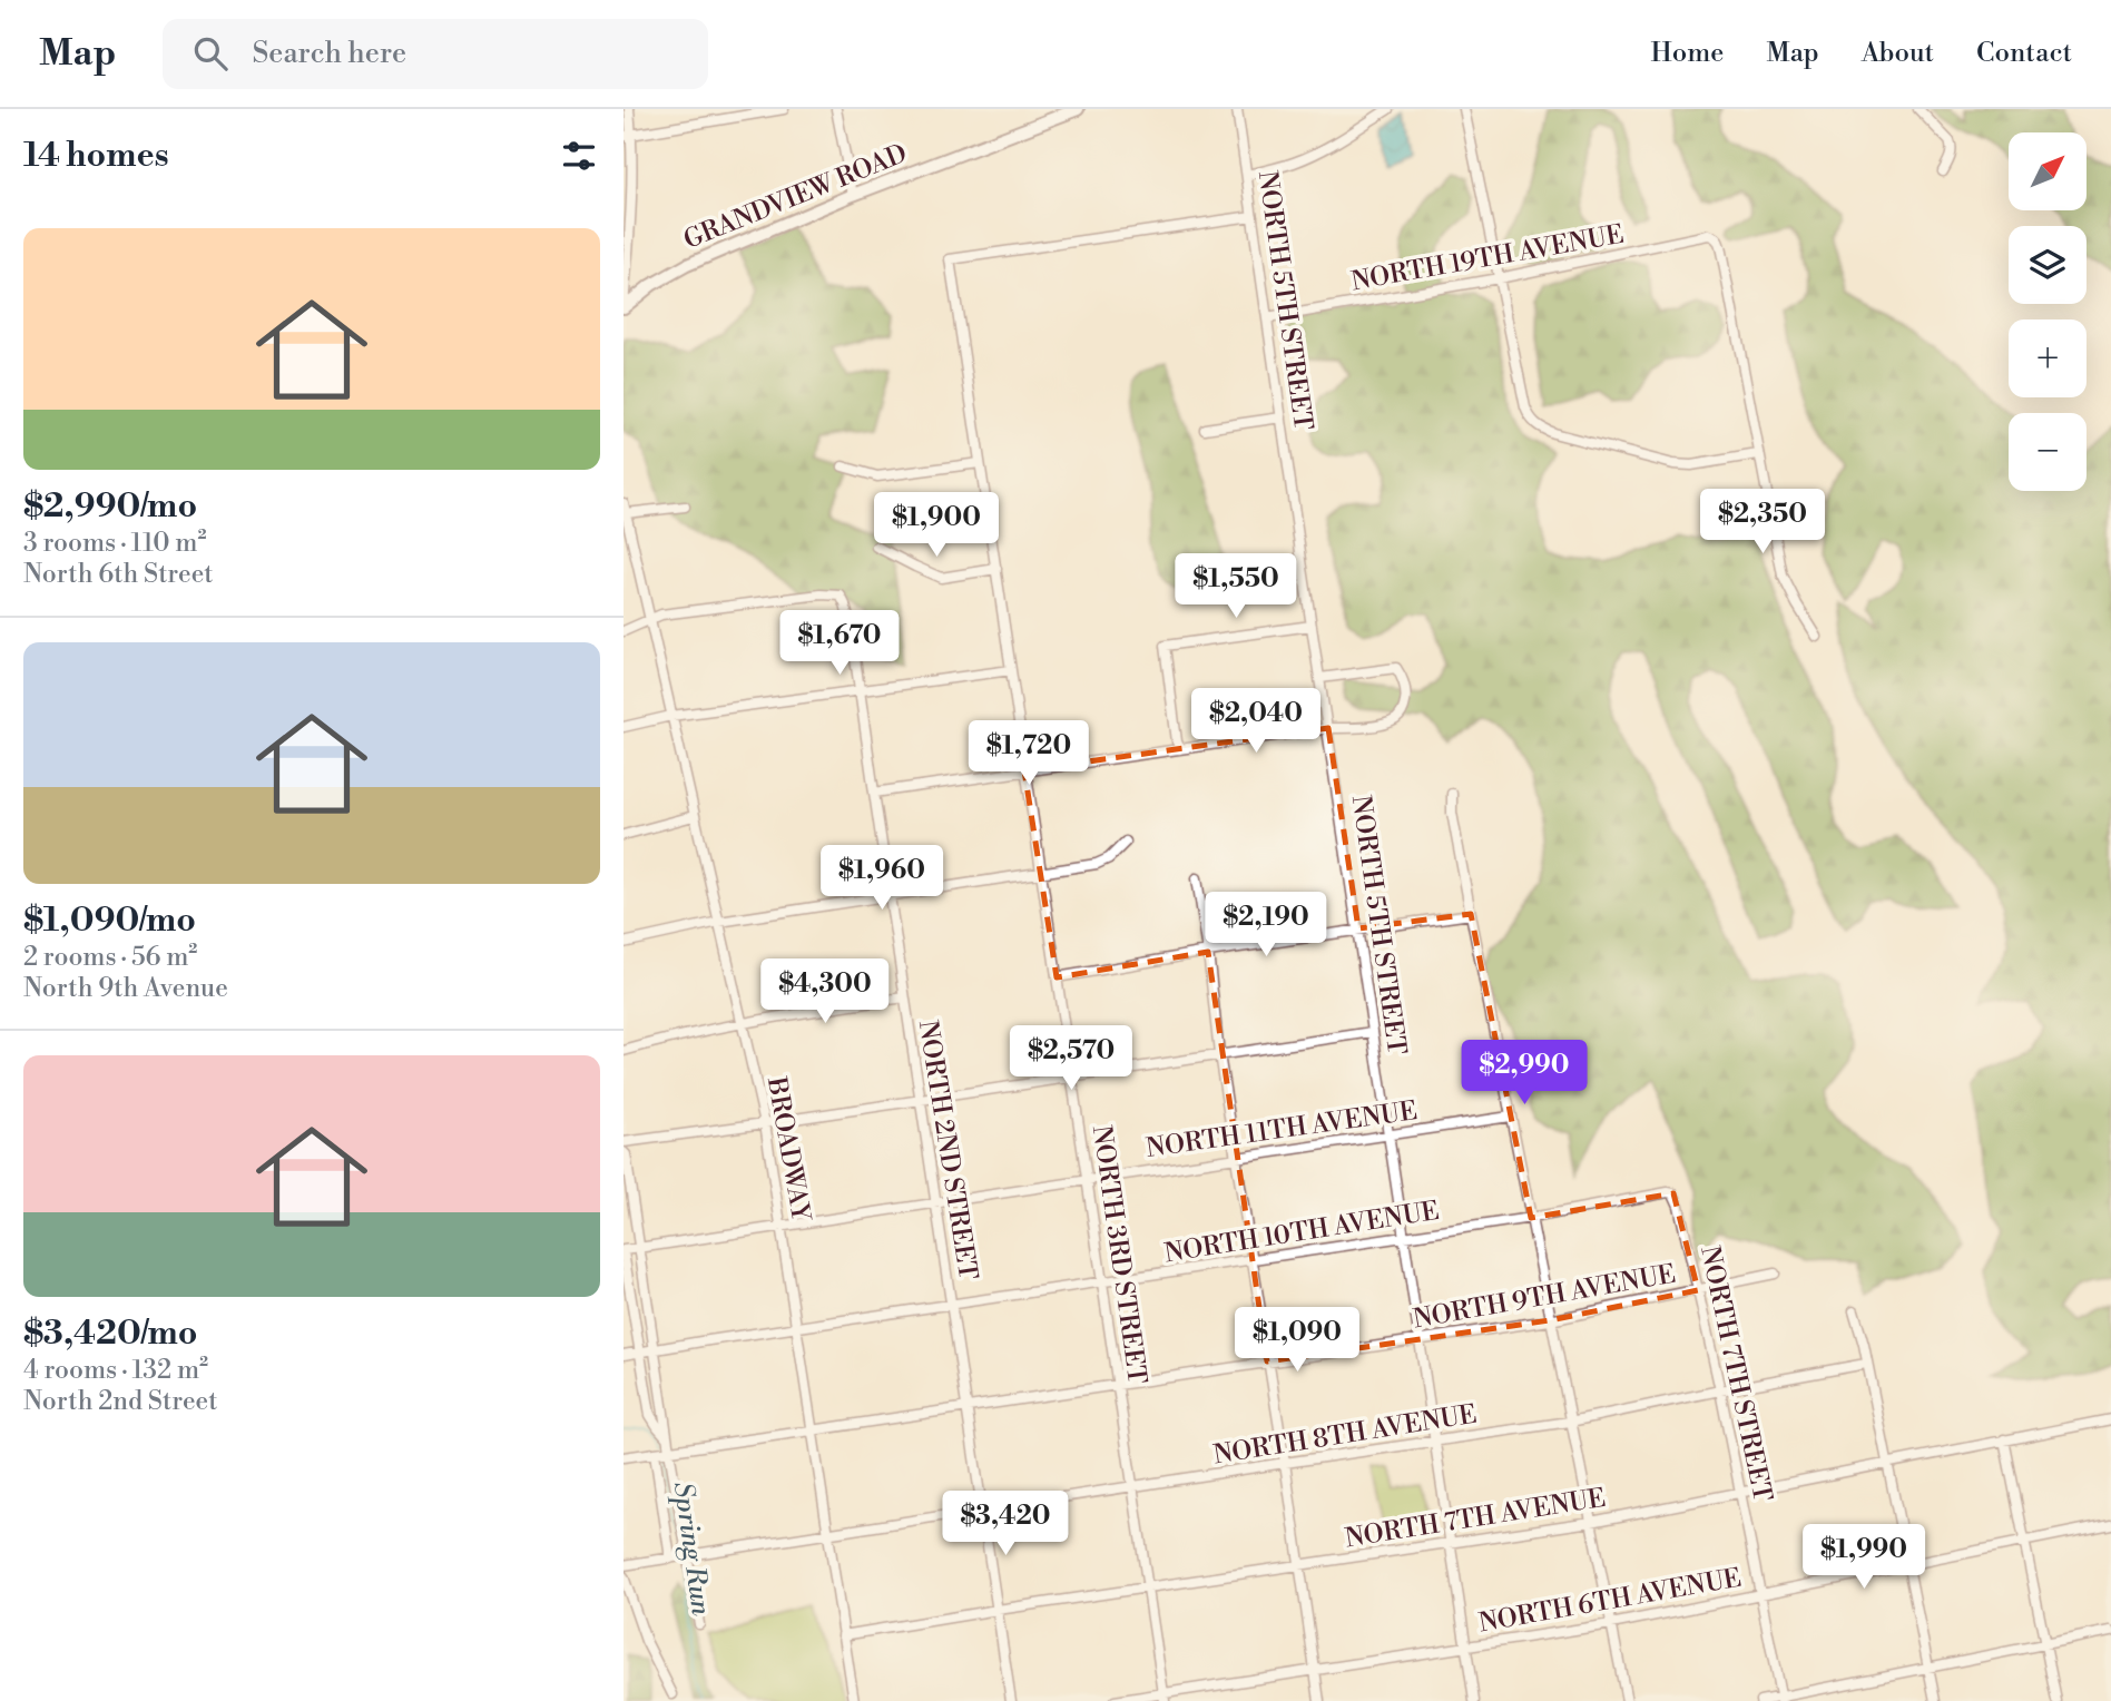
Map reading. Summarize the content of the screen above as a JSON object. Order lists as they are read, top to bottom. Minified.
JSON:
{"streets":{"main road":["GRANDVIEW ROAD"],"street":["NORTH 19TH AVENUE","NORTH 5TH STREET","NORTH 11TH AVENUE","BROADWAY","NORTH 2ND STREET","NORTH 10TH AVENUE","NORTH 3RD STREET","NORTH 9TH AVENUE","NORTH 7TH STREET","NORTH 8TH AVENUE","NORTH 7TH AVENUE","NORTH 6TH AVENUE"]},"crossings":[["NORTH 19TH AVENUE","NORTH 5TH STREET"],["NORTH 5TH STREET","NORTH 11TH AVENUE"],["NORTH 5TH STREET","NORTH 10TH AVENUE"],["NORTH 5TH STREET","NORTH 3RD STREET"],["NORTH 5TH STREET","NORTH 9TH AVENUE"],["NORTH 5TH STREET","NORTH 8TH AVENUE"],["NORTH 5TH STREET","NORTH 7TH AVENUE"],["NORTH 5TH STREET","NORTH 6TH AVENUE"],["NORTH 11TH AVENUE","BROADWAY"],["NORTH 11TH AVENUE","NORTH 2ND STREET"],["NORTH 11TH AVENUE","NORTH 3RD STREET"],["BROADWAY","NORTH 2ND STREET"],["BROADWAY","NORTH 10TH AVENUE"],["BROADWAY","NORTH 9TH AVENUE"],["BROADWAY","NORTH 8TH AVENUE"],["BROADWAY","NORTH 7TH AVENUE"],["NORTH 2ND STREET","NORTH 10TH AVENUE"],["NORTH 2ND STREET","NORTH 9TH AVENUE"],["NORTH 2ND STREET","NORTH 8TH AVENUE"],["NORTH 2ND STREET","NORTH 7TH AVENUE"],["NORTH 10TH AVENUE","NORTH 3RD STREET"],["NORTH 10TH AVENUE","NORTH 7TH STREET"],["NORTH 3RD STREET","NORTH 9TH AVENUE"],["NORTH 3RD STREET","NORTH 8TH AVENUE"],["NORTH 3RD STREET","NORTH 7TH AVENUE"],["NORTH 3RD STREET","NORTH 6TH AVENUE"],["NORTH 9TH AVENUE","NORTH 7TH STREET"],["NORTH 7TH STREET","NORTH 8TH AVENUE"],["NORTH 7TH STREET","NORTH 7TH AVENUE"],["NORTH 7TH STREET","NORTH 6TH AVENUE"]],"water":["Spring Run"],"north":"top right","page":{"header":"Map","search":"Search here","nav":["Home","Map","About","Contact"],"heading":"14 homes","map_buttons":["+","−"],"list":[{"name":"$2,990/mo","note":"3 rooms · 110 m² · North 6th Street"},{"name":"$1,090/mo","note":"2 rooms · 56 m² · North 9th Avenue"},{"name":"$3,420/mo","note":"4 rooms · 132 m² · North 2nd Street"}],"price":["$2,350","$1,900","$1,550","$1,670","$2,040","$1,720","$1,960","$2,190","$4,300","$2,570","$2,990","$1,090","$3,420","$1,990"]}}
